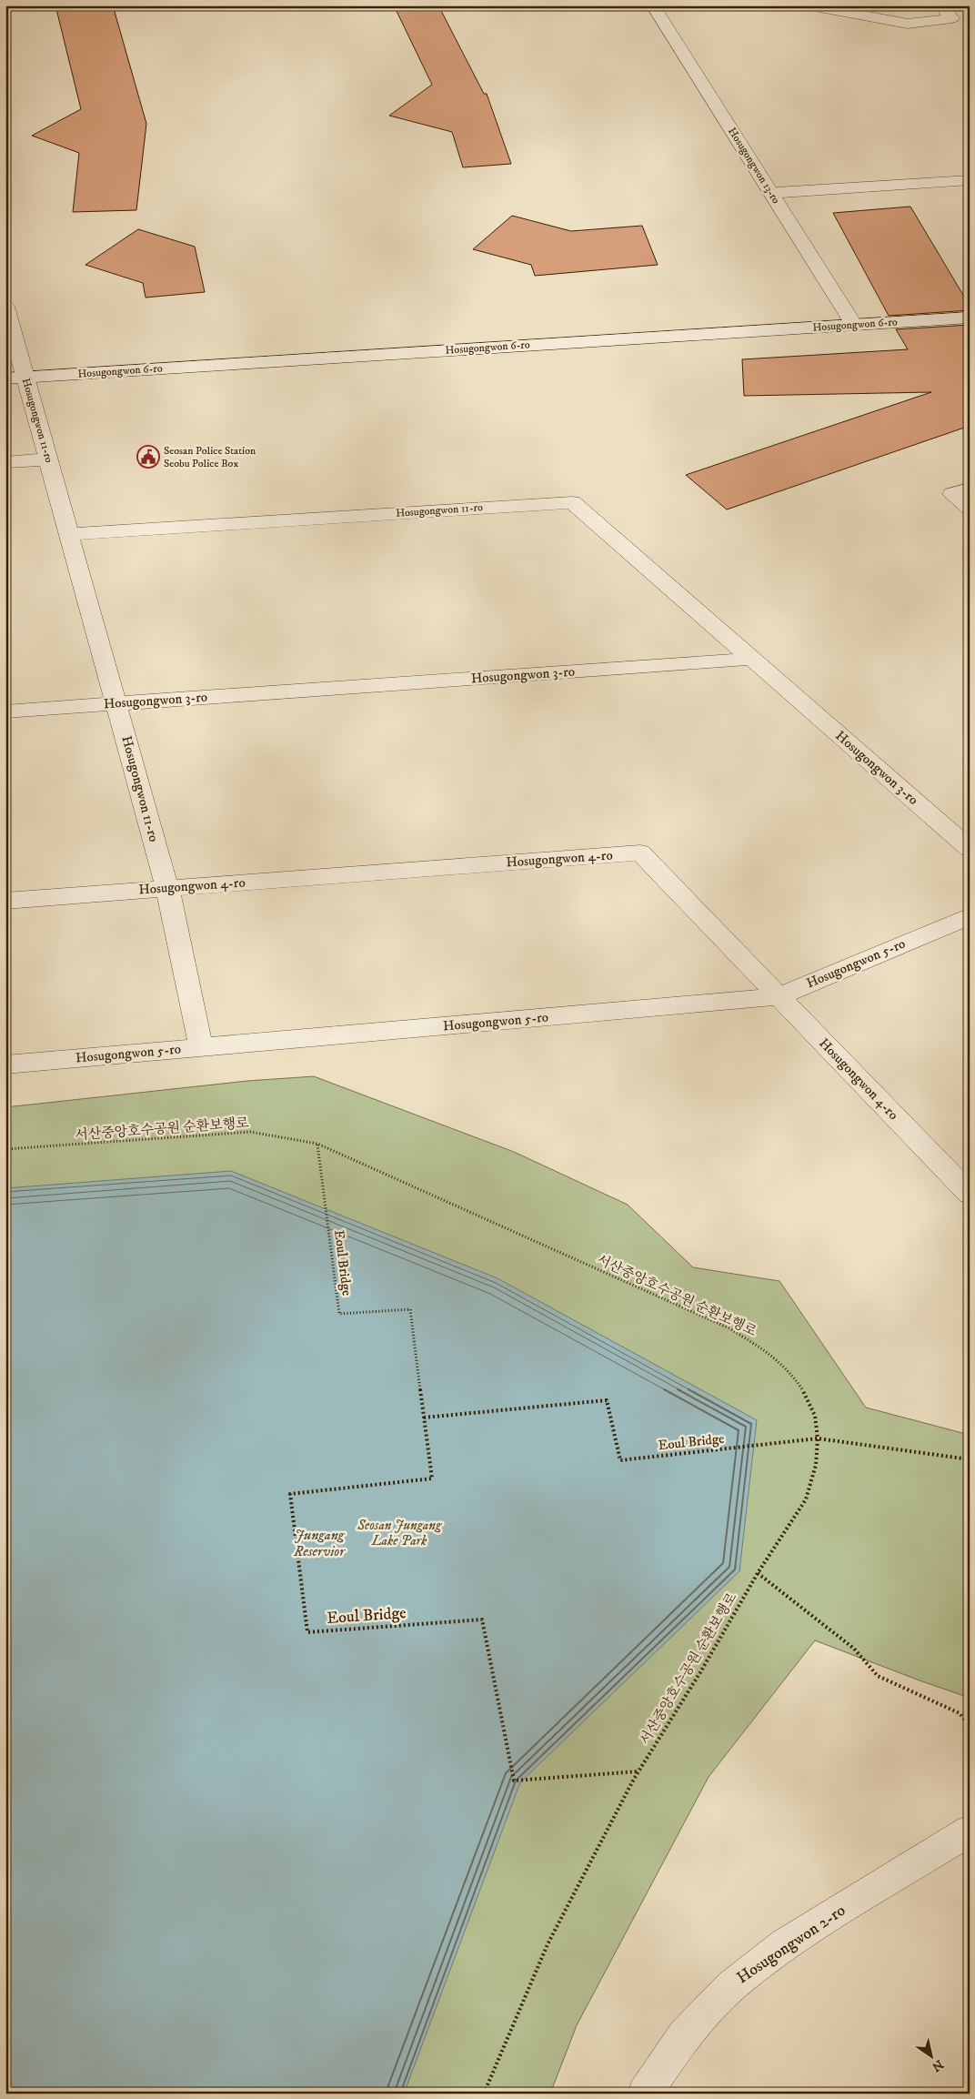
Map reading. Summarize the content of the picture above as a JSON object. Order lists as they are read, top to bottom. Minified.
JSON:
{"streets":{"street":["Hosugongwon 13-ro","Hosugongwon 6-ro","Hosugongwon 11-ro","Hosugongwon 3-ro","Hosugongwon 4-ro","Hosugongwon 5-ro","Hosugongwon 2-ro"],"path":["서산중앙호수공원 순환보행로","Eoul Bridge"]},"crossings":[["Hosugongwon 13-ro","Hosugongwon 6-ro"],["Hosugongwon 6-ro","Hosugongwon 11-ro"],["Hosugongwon 11-ro","Hosugongwon 3-ro"],["Hosugongwon 11-ro","Hosugongwon 4-ro"],["Hosugongwon 11-ro","Hosugongwon 5-ro"],["Hosugongwon 4-ro","Hosugongwon 5-ro"],["서산중앙호수공원 순환보행로","Eoul Bridge"]],"water":["Jungang Reservior"],"parks":["Seosan Jungang Lake Park"],"places":{"public building":["Seosan Police Station Seobu Police Box"]},"north":"bottom right"}
